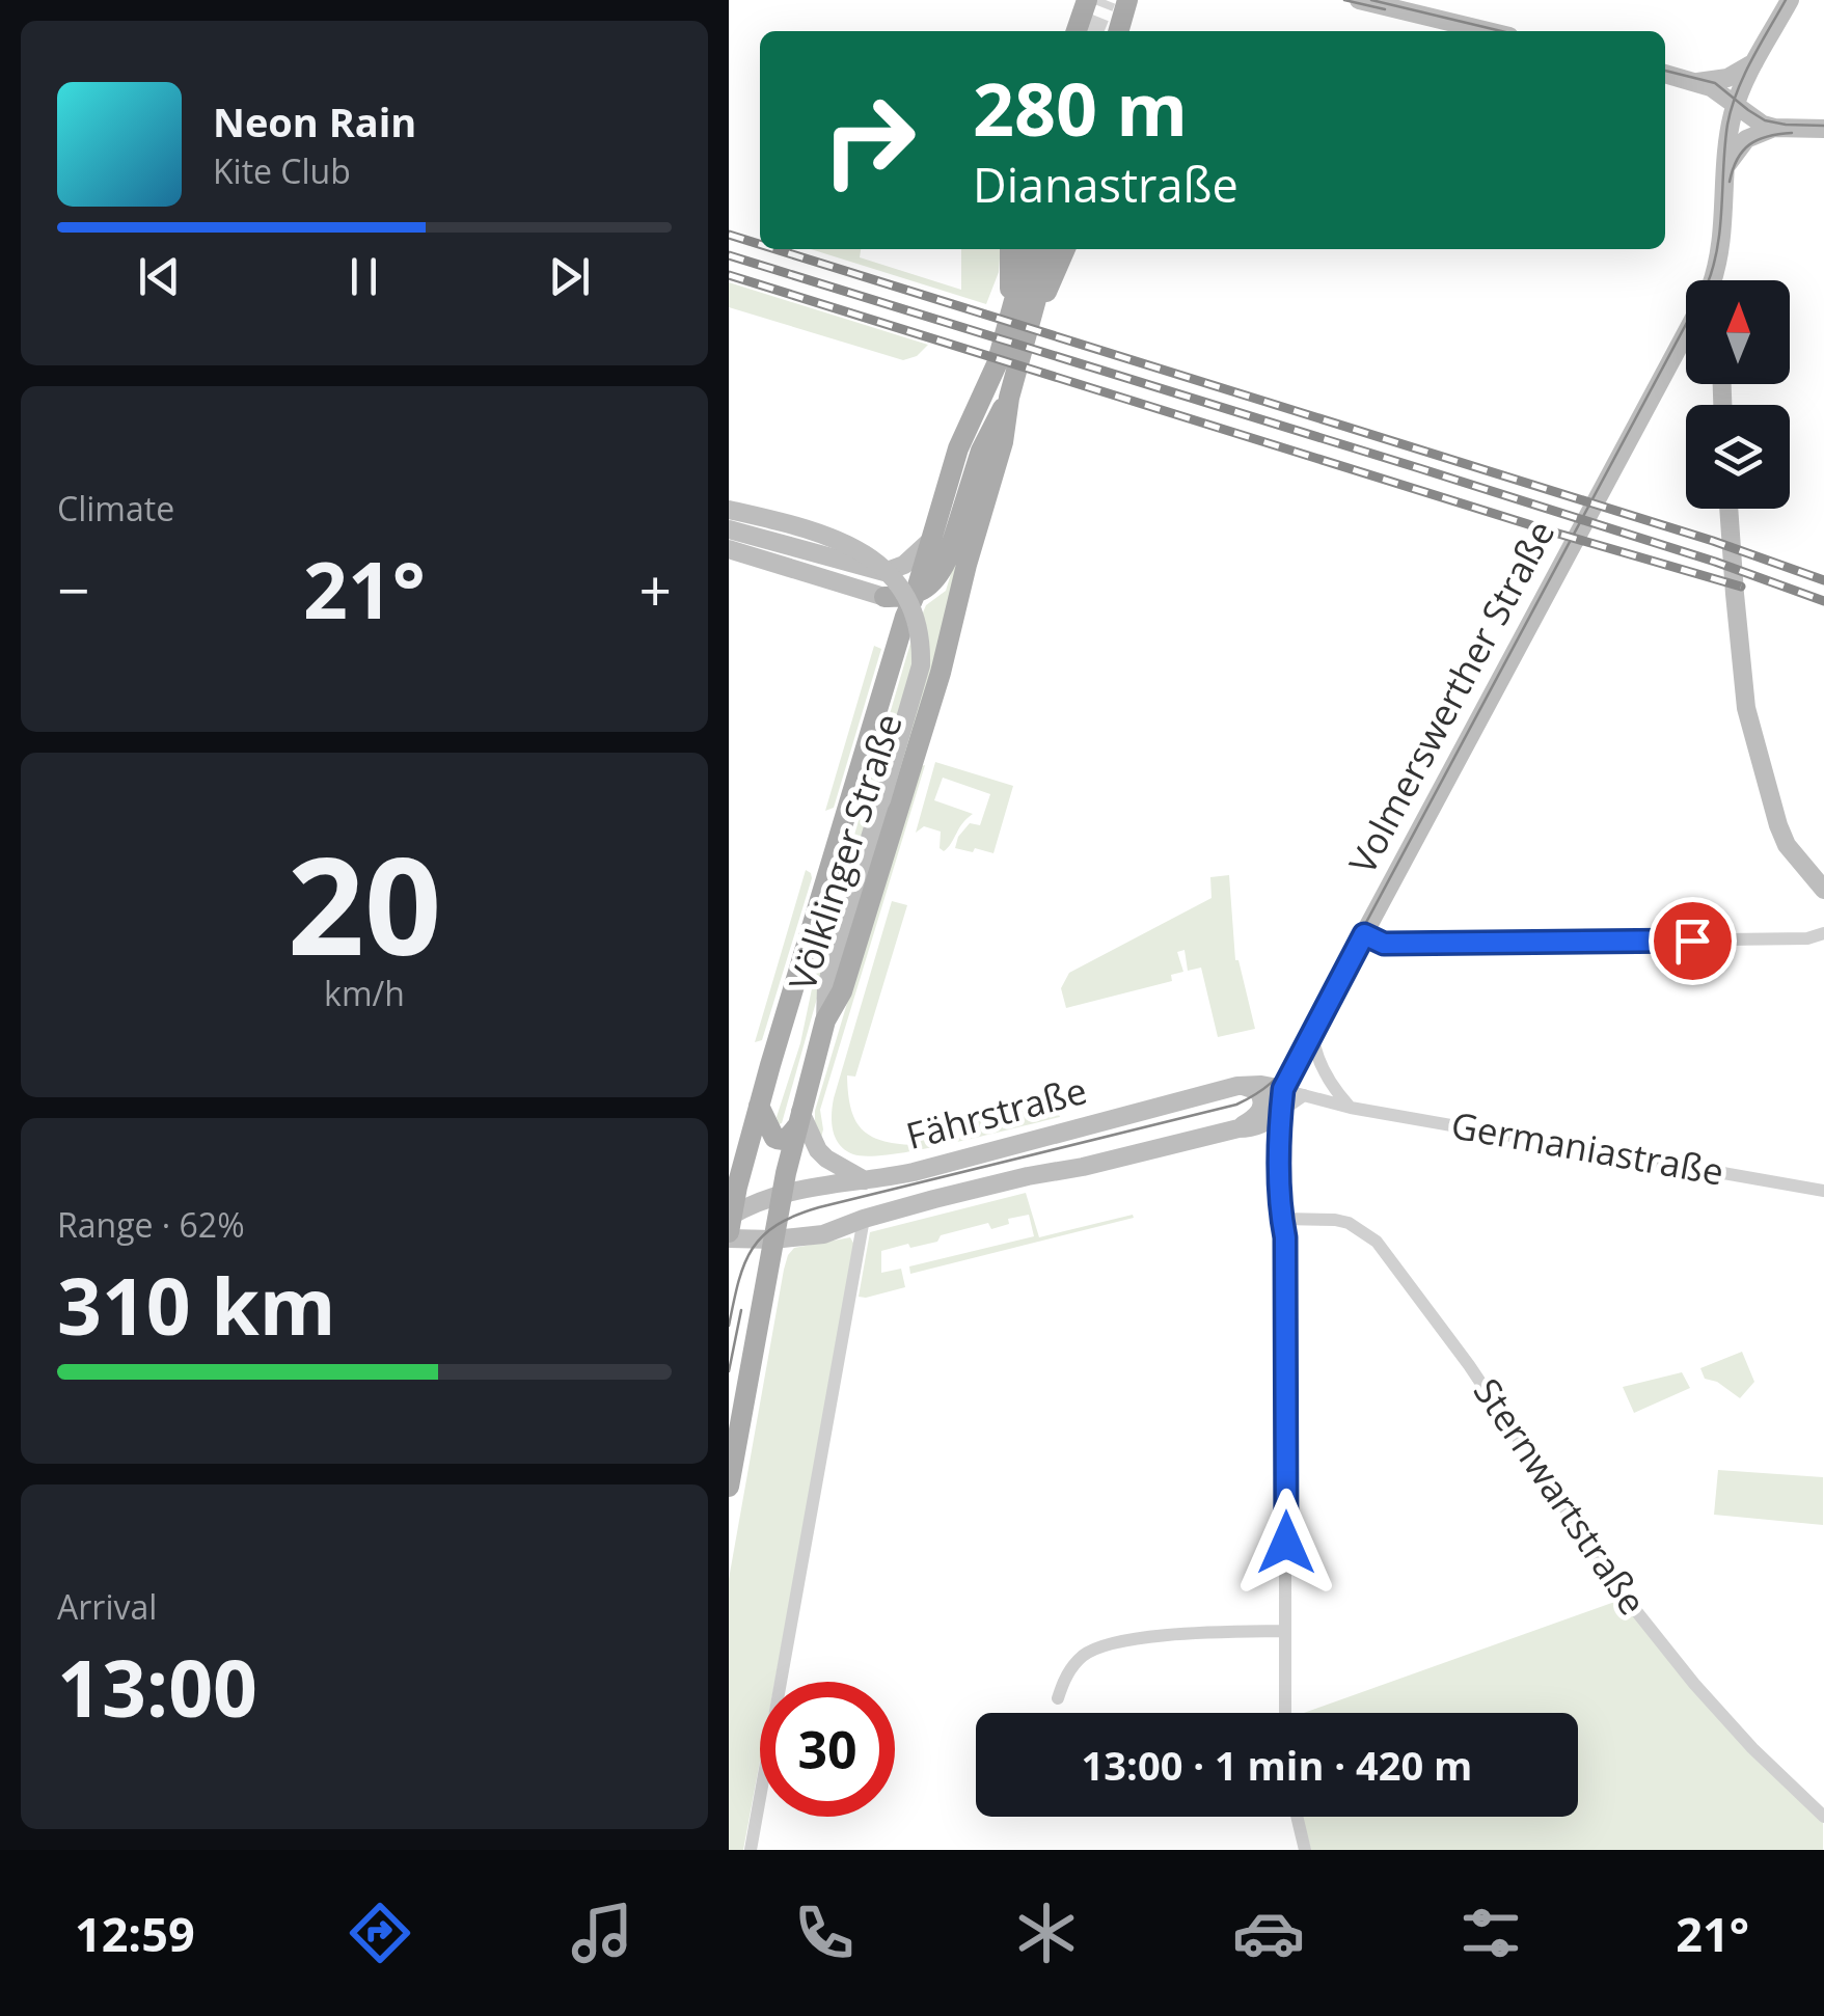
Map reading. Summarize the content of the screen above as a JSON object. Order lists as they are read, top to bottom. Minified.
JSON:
{"streets":{"main road":["Völklinger Straße"],"street":["Volmerswerther Straße","Fährstraße","Germaniastraße","Sternwartstraße"]},"crossings":[["Volmerswerther Straße","Fährstraße"],["Volmerswerther Straße","Germaniastraße"],["Volmerswerther Straße","Sternwartstraße"],["Völklinger Straße","Fährstraße"],["Fährstraße","Germaniastraße"]],"north":"top","page":{"turn":["280 m","Dianastraße"],"song":["Neon Rain","Kite Club"],"tile":["Climate",["20","km/h"],["Range · 62%","310 km"],["Arrival","13:00"]],"heat":["−","21°","+"],"limit":"30","trip":"13:00 · 1 min · 420 m","tabs":["12:59","21°"]}}
